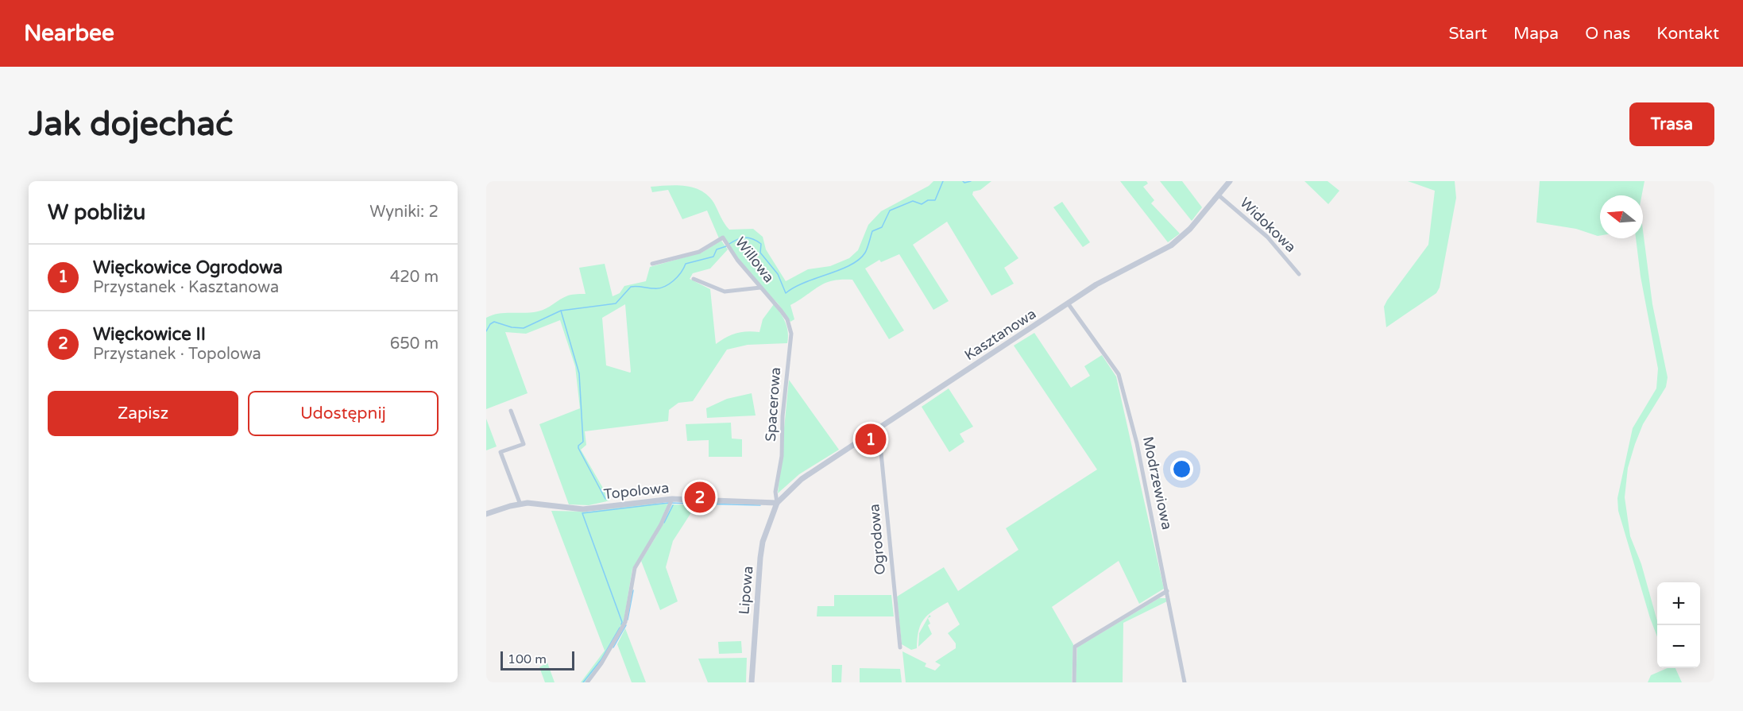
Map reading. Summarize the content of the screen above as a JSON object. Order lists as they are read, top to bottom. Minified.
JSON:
{"streets":{"street":["Widokowa","Willowa","Kasztanowa","Spacerowa","Modrzewiowa","Topolowa","Ogrodowa","Lipowa"]},"crossings":[["Widokowa","Kasztanowa"],["Willowa","Spacerowa"],["Kasztanowa","Spacerowa"],["Kasztanowa","Modrzewiowa"],["Kasztanowa","Topolowa"],["Kasztanowa","Ogrodowa"],["Kasztanowa","Lipowa"],["Spacerowa","Topolowa"],["Spacerowa","Lipowa"],["Topolowa","Lipowa"]],"scale_bar":"100 m","north":"left","page":{"header":"Nearbee","nav":["Start","Mapa","O nas","Kontakt"],"buttons":["Trasa",["Zapisz","Udostępnij"]],"title":"Jak dojechać","heading":["W pobliżu","Wyniki: 2"],"list":[{"mark":"1","name":"Więckowice Ogrodowa","note":"Przystanek · Kasztanowa","value":"420 m"},{"mark":"2","name":"Więckowice II","note":"Przystanek · Topolowa","value":"650 m"}],"pins":["1","2"],"map_buttons":["+","−"],"scale":"100 m"}}
